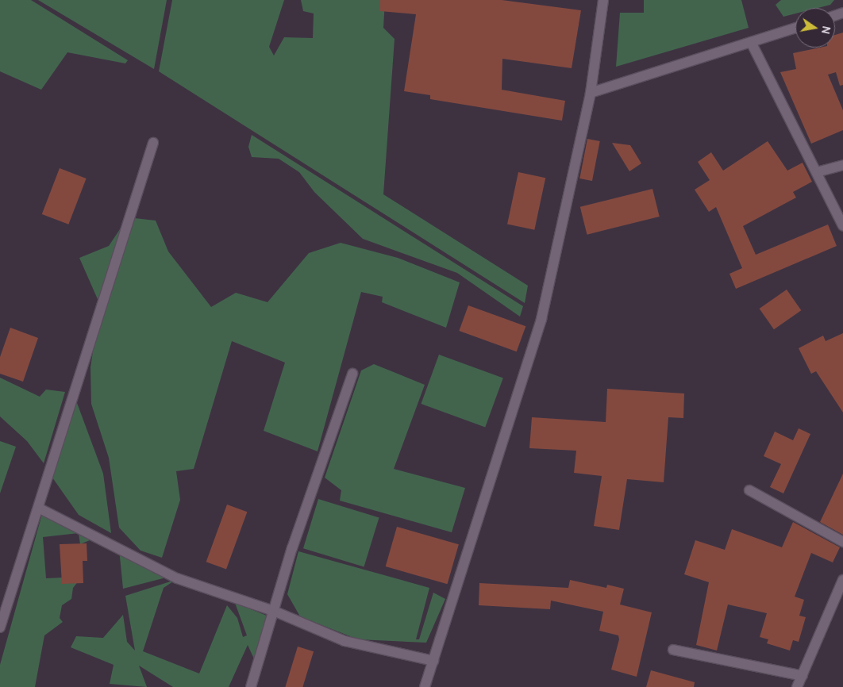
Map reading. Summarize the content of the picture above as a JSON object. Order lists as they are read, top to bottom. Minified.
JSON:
{"north":"right"}
